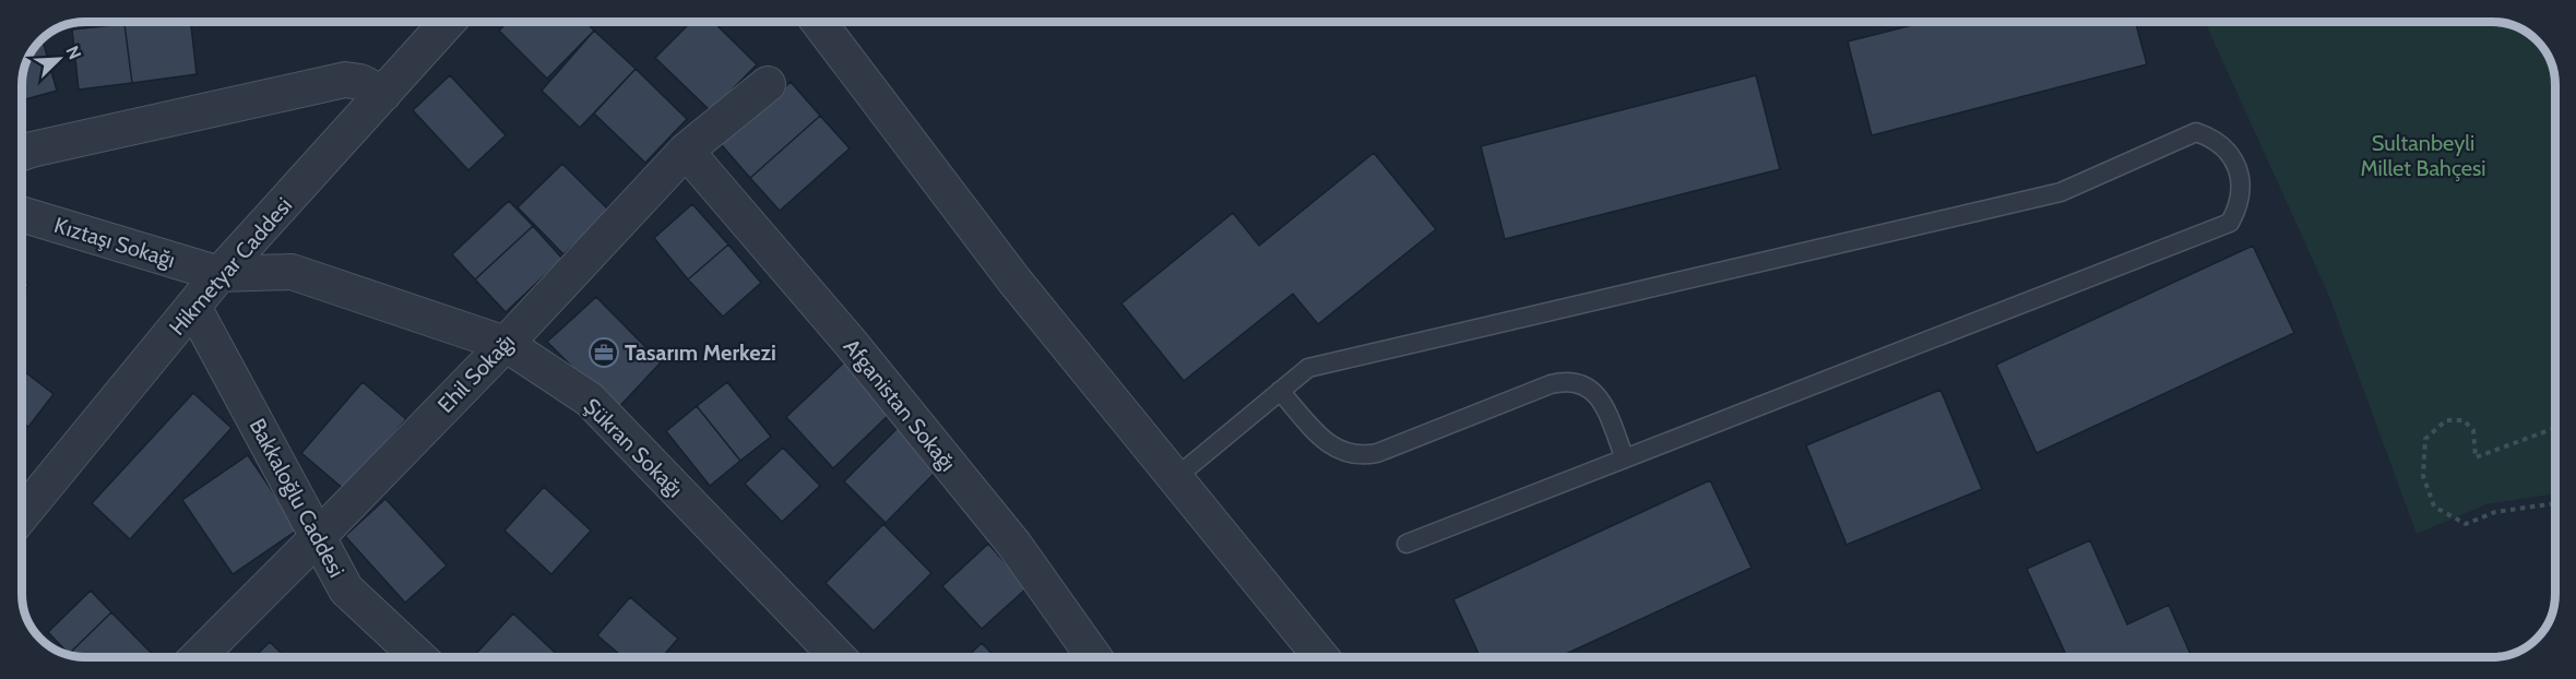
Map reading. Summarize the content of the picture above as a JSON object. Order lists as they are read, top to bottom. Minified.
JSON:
{"streets":{"street":["Kıztaşı Sokağı","Hikmetyar Caddesi","Ehil Sokağı","Afganistan Sokağı","Şükran Sokağı","Bakkaloğlu Caddesi"]},"crossings":[["Kıztaşı Sokağı","Hikmetyar Caddesi"],["Kıztaşı Sokağı","Şükran Sokağı"],["Hikmetyar Caddesi","Şükran Sokağı"],["Hikmetyar Caddesi","Bakkaloğlu Caddesi"],["Ehil Sokağı","Afganistan Sokağı"],["Ehil Sokağı","Şükran Sokağı"],["Ehil Sokağı","Bakkaloğlu Caddesi"]],"parks":["Sultanbeyli Millet Bahçesi"],"places":{"office":["Tasarım Merkezi"]},"north":"top right"}
